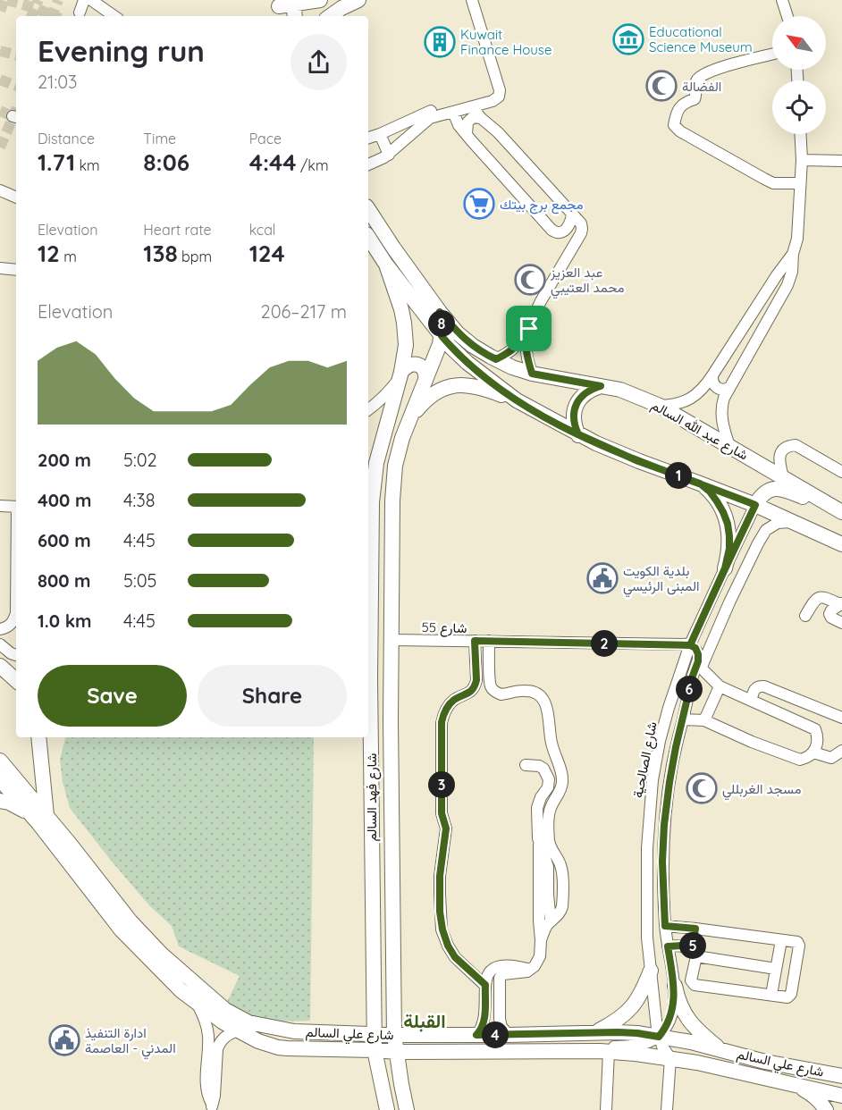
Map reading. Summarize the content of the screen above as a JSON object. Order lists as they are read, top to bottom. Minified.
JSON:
{"streets":{"main road":["شارع عبد الله السالم","شارع فهد السالم","شارع علي السالم"],"street":["شارع 55","شارع الصالحية"]},"crossings":[["شارع عبد الله السالم","شارع فهد السالم"],["شارع 55","شارع الصالحية"],["شارع 55","شارع فهد السالم"],["شارع الصالحية","شارع علي السالم"],["شارع فهد السالم","شارع علي السالم"]],"districts":["القبلة"],"places":{"museum":["Educational Science Museum"],"building":["Kuwait Finance House"],"mosque":["الفضالة","عبد العزيز محمد العتيبي","مسجد الغربللي"],"supermarket":["مجمع برج بيتك"],"public building":["بلدية الكويت المبنى الرئيسي","ادارة التنفيذ المدني - العاصمة"]},"north":"top left","page":{"heading":["Evening run","21:03"],"stats":[["Distance","1.71 km"],["Time","8:06"],["Pace","4:44 /km"],["Elevation","12 m"],["Heart rate","138 bpm"],["kcal","124"]],"chart":["Elevation","206–217 m"],"pins":["8","1","2","6","3","5","4"],"list":[{"name":"200 m","note":"5:02"},{"name":"400 m","note":"4:38"},{"name":"600 m","note":"4:45"},{"name":"800 m","note":"5:05"},{"name":"1.0 km","note":"4:45"}],"buttons":["Save","Share"]}}
